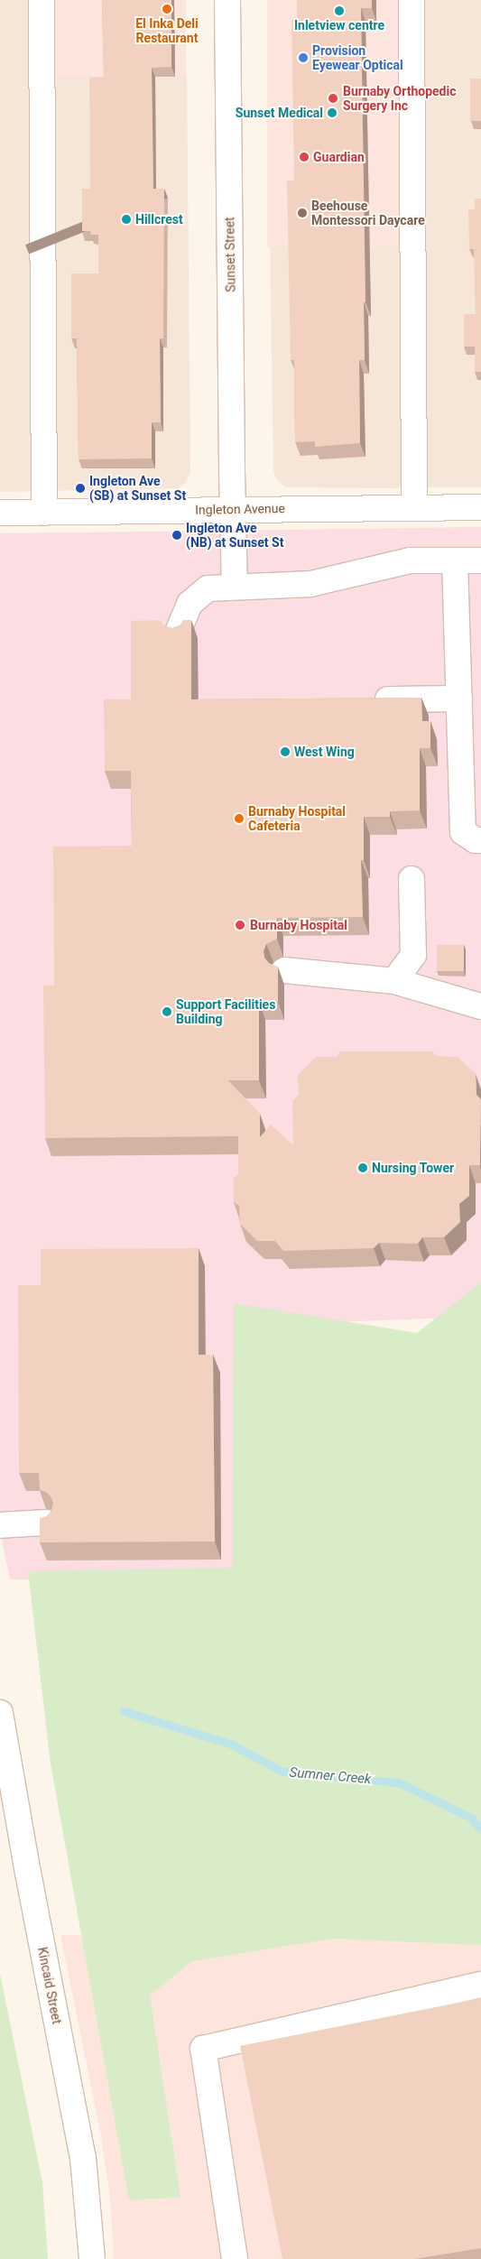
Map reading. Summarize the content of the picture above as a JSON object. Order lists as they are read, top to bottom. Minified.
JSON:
{"streets":{"street":["Sunset Street","Ingleton Avenue","Kincaid Street"]},"crossings":[["Sunset Street","Ingleton Avenue"]],"water":["Sumner Creek"],"places":["El Inka Deli Restaurant","Inletview centre","Provision Eyewear Optical","Burnaby Orthopedic Surgery Inc","Sunset Medical","Guardian","Beehouse Montessori Daycare","Hillcrest","Ingleton Ave (SB) at Sunset St","Ingleton Ave (NB) at Sunset St","West Wing","Burnaby Hospital Cafeteria","Burnaby Hospital","Support Facilities Building","Nursing Tower"]}
